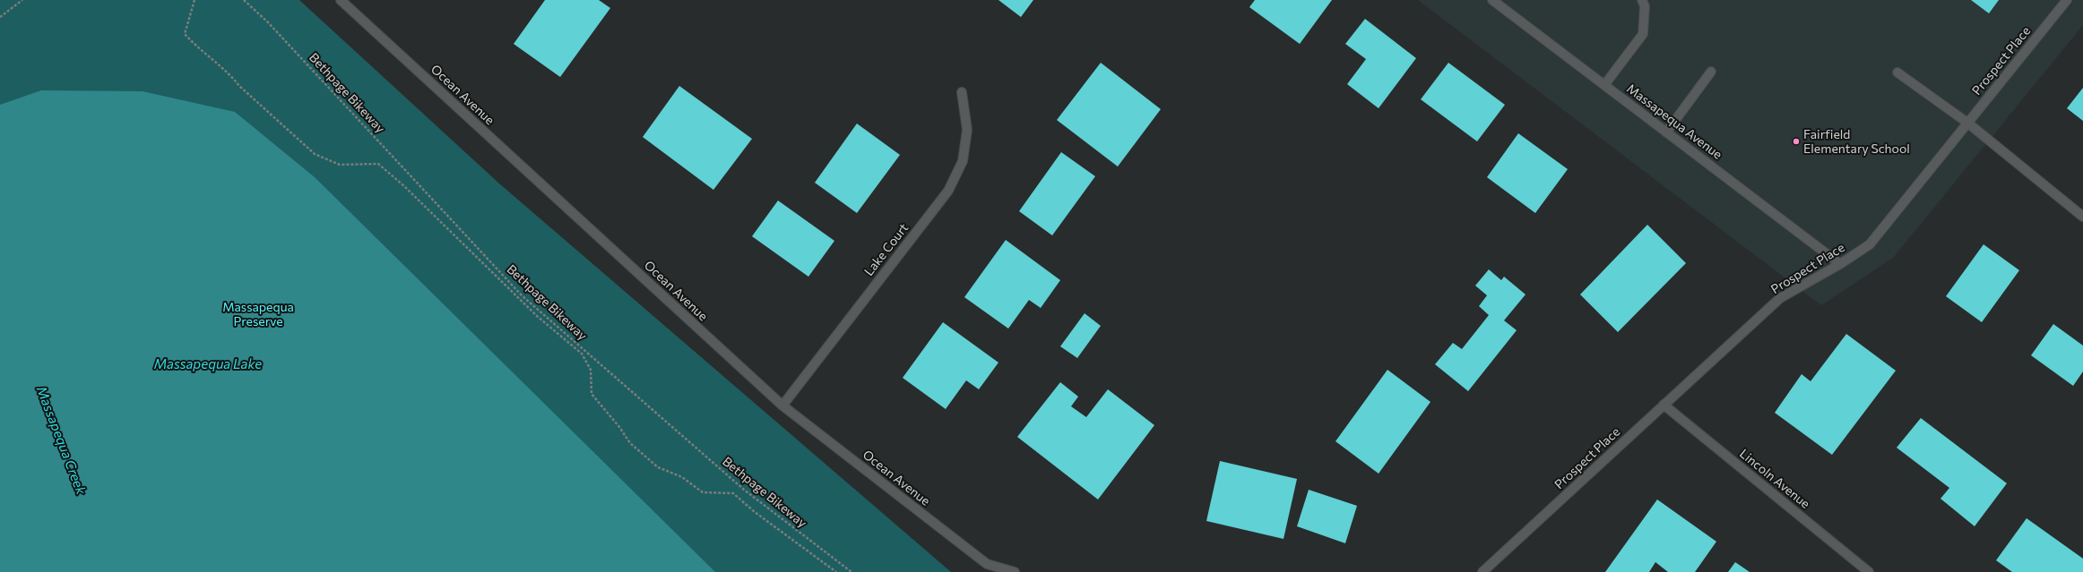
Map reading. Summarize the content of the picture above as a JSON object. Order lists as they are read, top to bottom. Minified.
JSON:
{"streets":{"street":["Prospect Place","Ocean Avenue","Massapequa Avenue","Lake Court","Lincoln Avenue"],"path":["Bethpage Bikeway"]},"crossings":[["Prospect Place","Massapequa Avenue"],["Prospect Place","Lincoln Avenue"],["Ocean Avenue","Lake Court"]],"water":["Massapequa Lake","Massapequa Creek"],"parks":["Massapequa Preserve"],"places":["Fairfield Elementary School"]}
